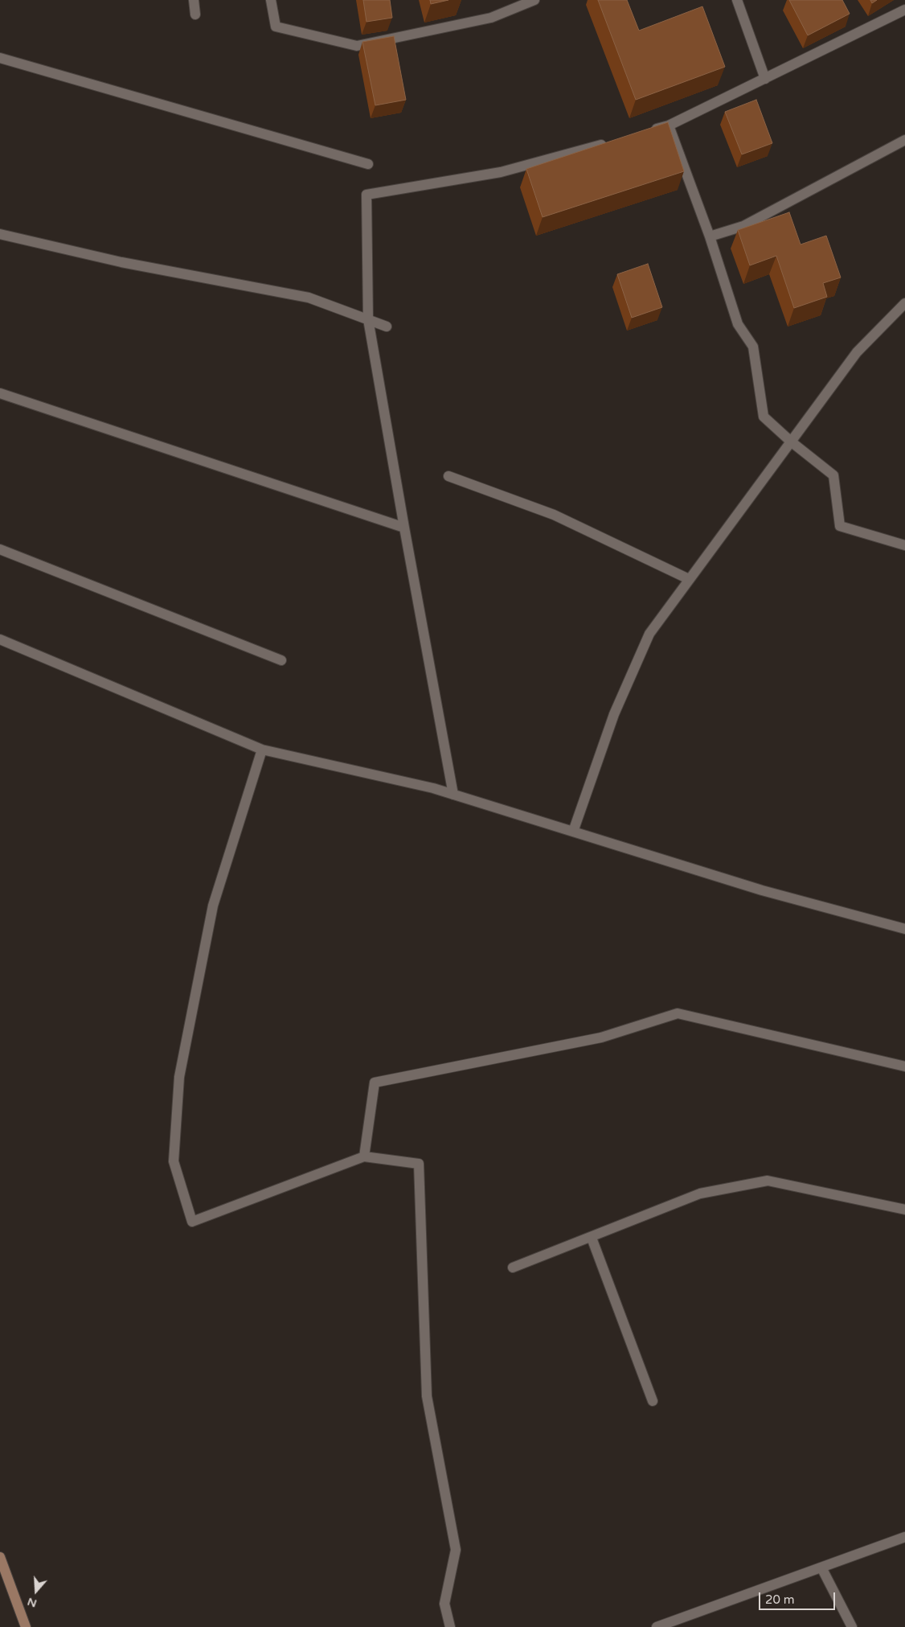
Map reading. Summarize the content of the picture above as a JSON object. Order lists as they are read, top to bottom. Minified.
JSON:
{"scale_bar":"20 m","north":"bottom"}
